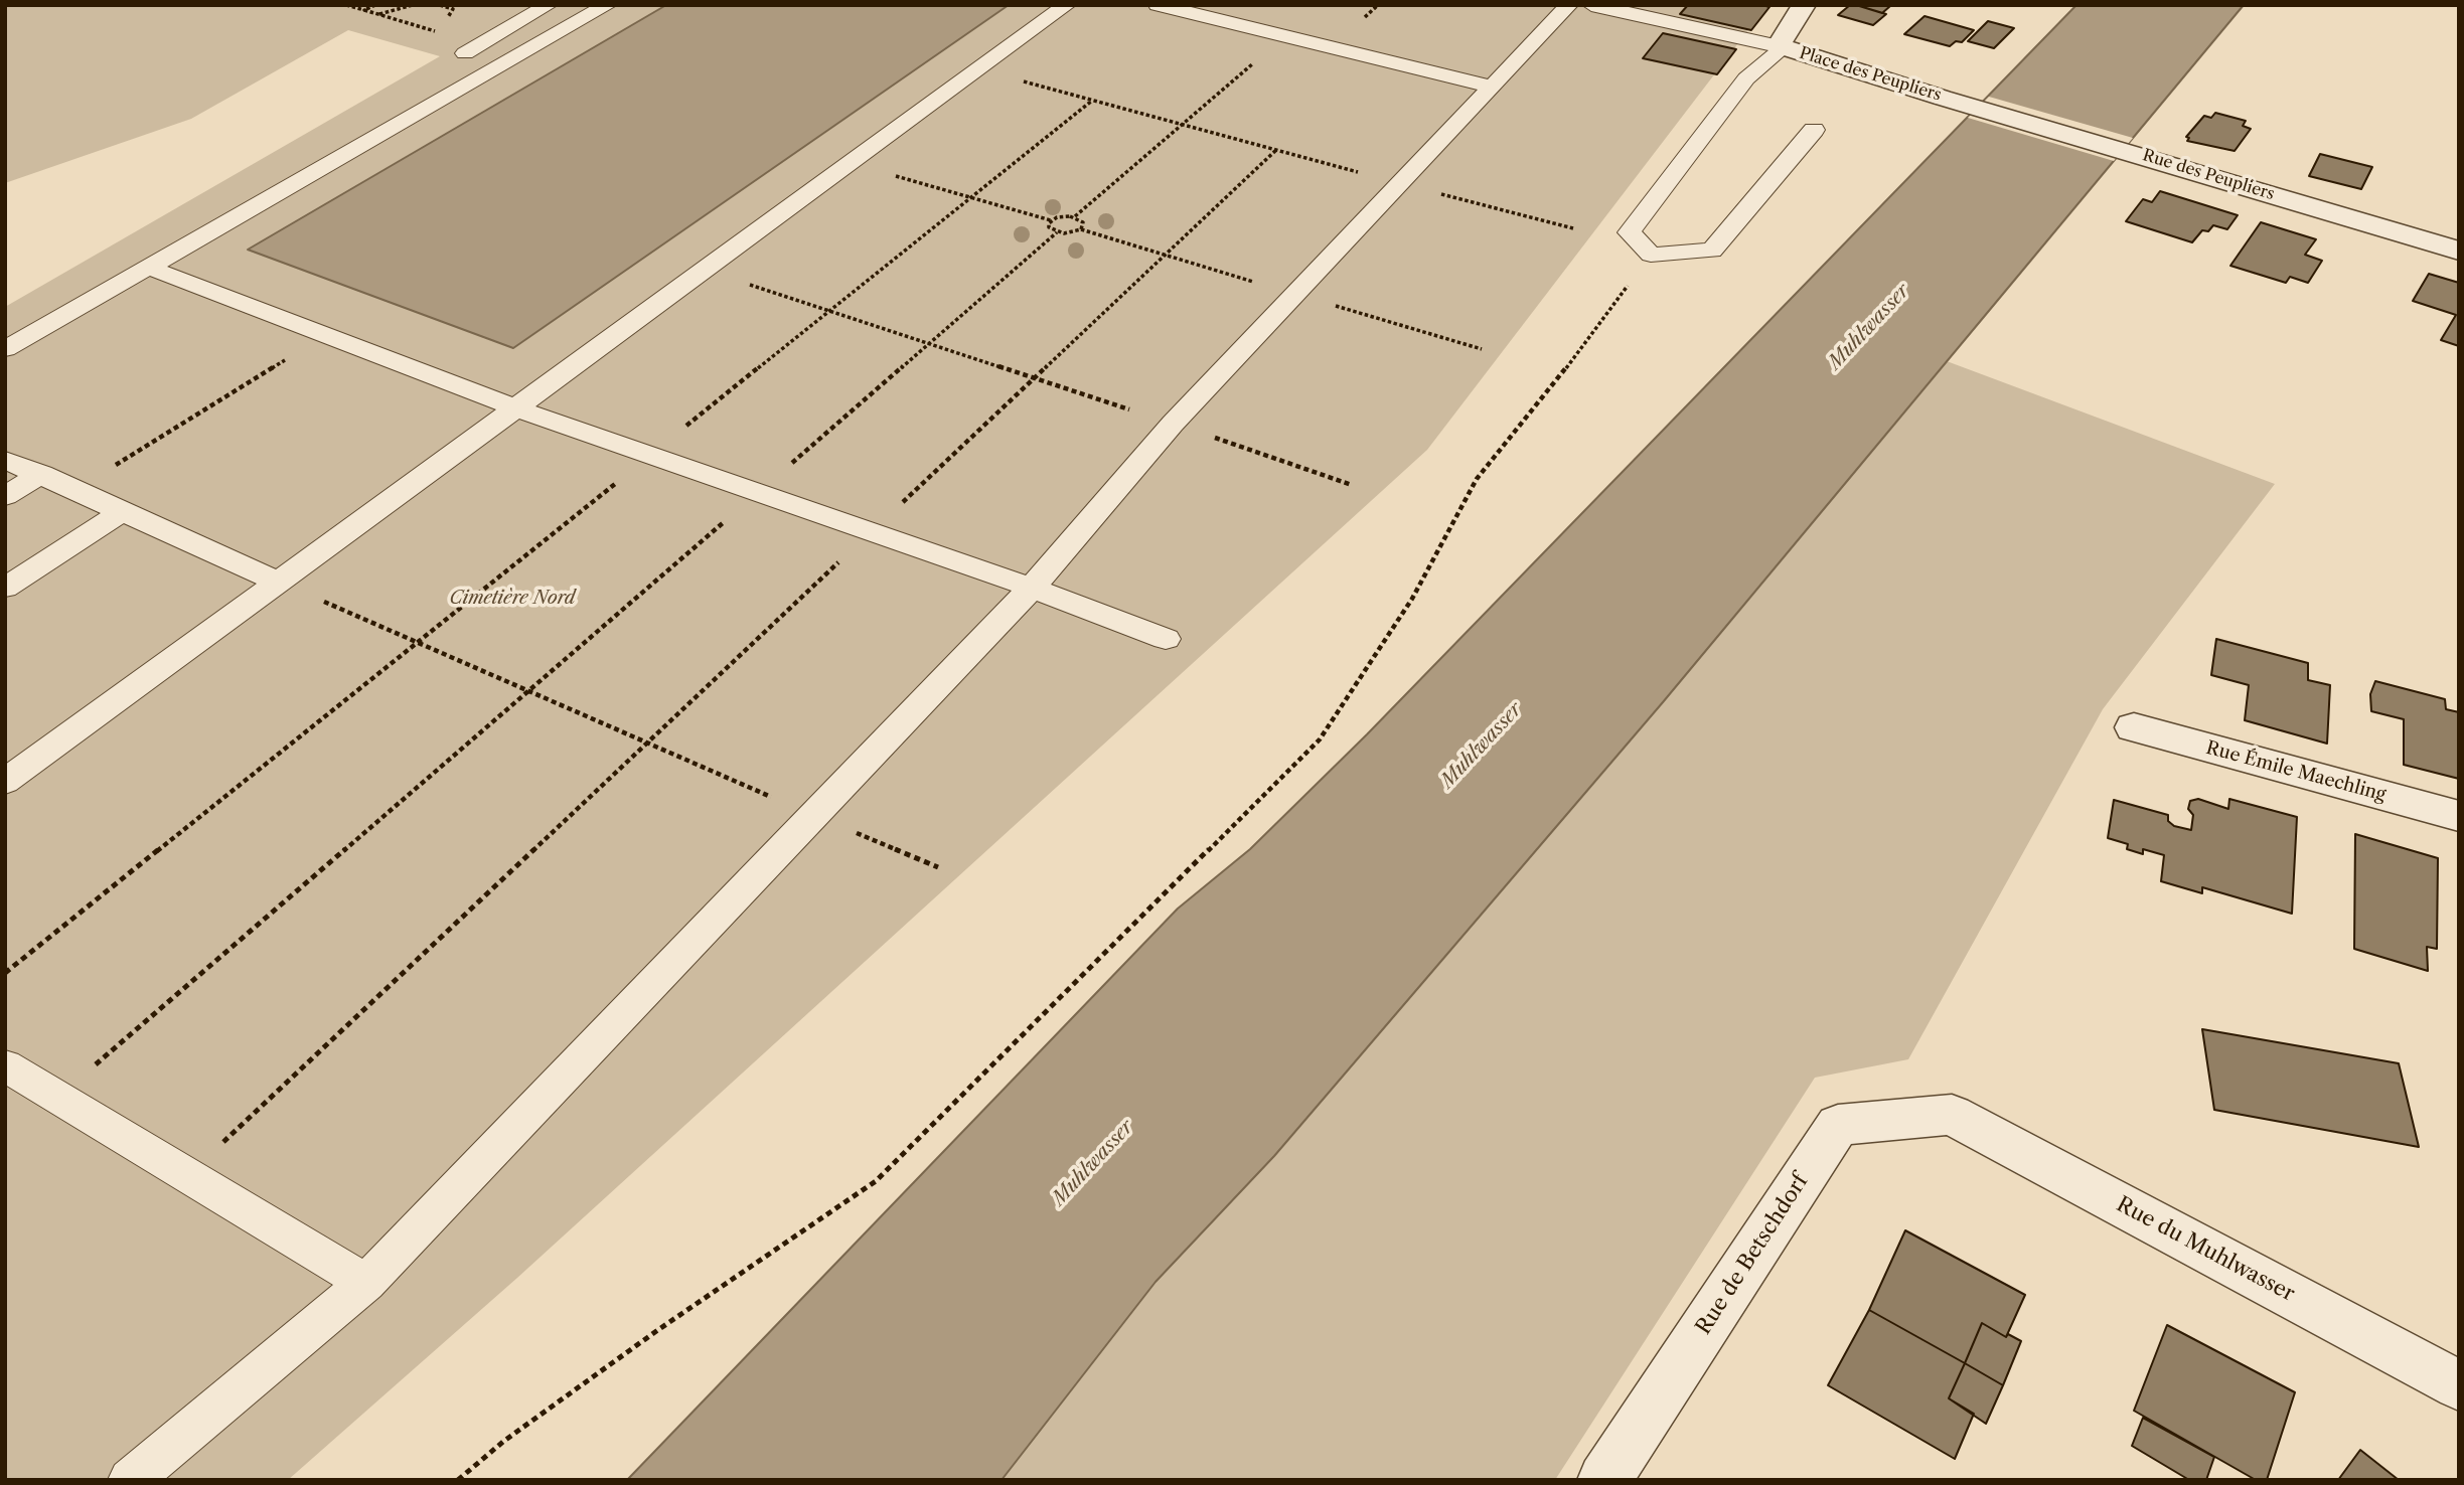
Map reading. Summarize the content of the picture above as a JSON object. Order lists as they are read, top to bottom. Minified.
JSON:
{"streets":{"street":["Place des Peupliers","Rue des Peupliers","Rue Émile Maechling","Rue du Muhlwasser","Rue de Betschdorf"]},"crossings":[["Place des Peupliers","Rue des Peupliers"],["Rue du Muhlwasser","Rue de Betschdorf"]],"water":["Muhlwasser"],"parks":["Cimetière Nord"]}
